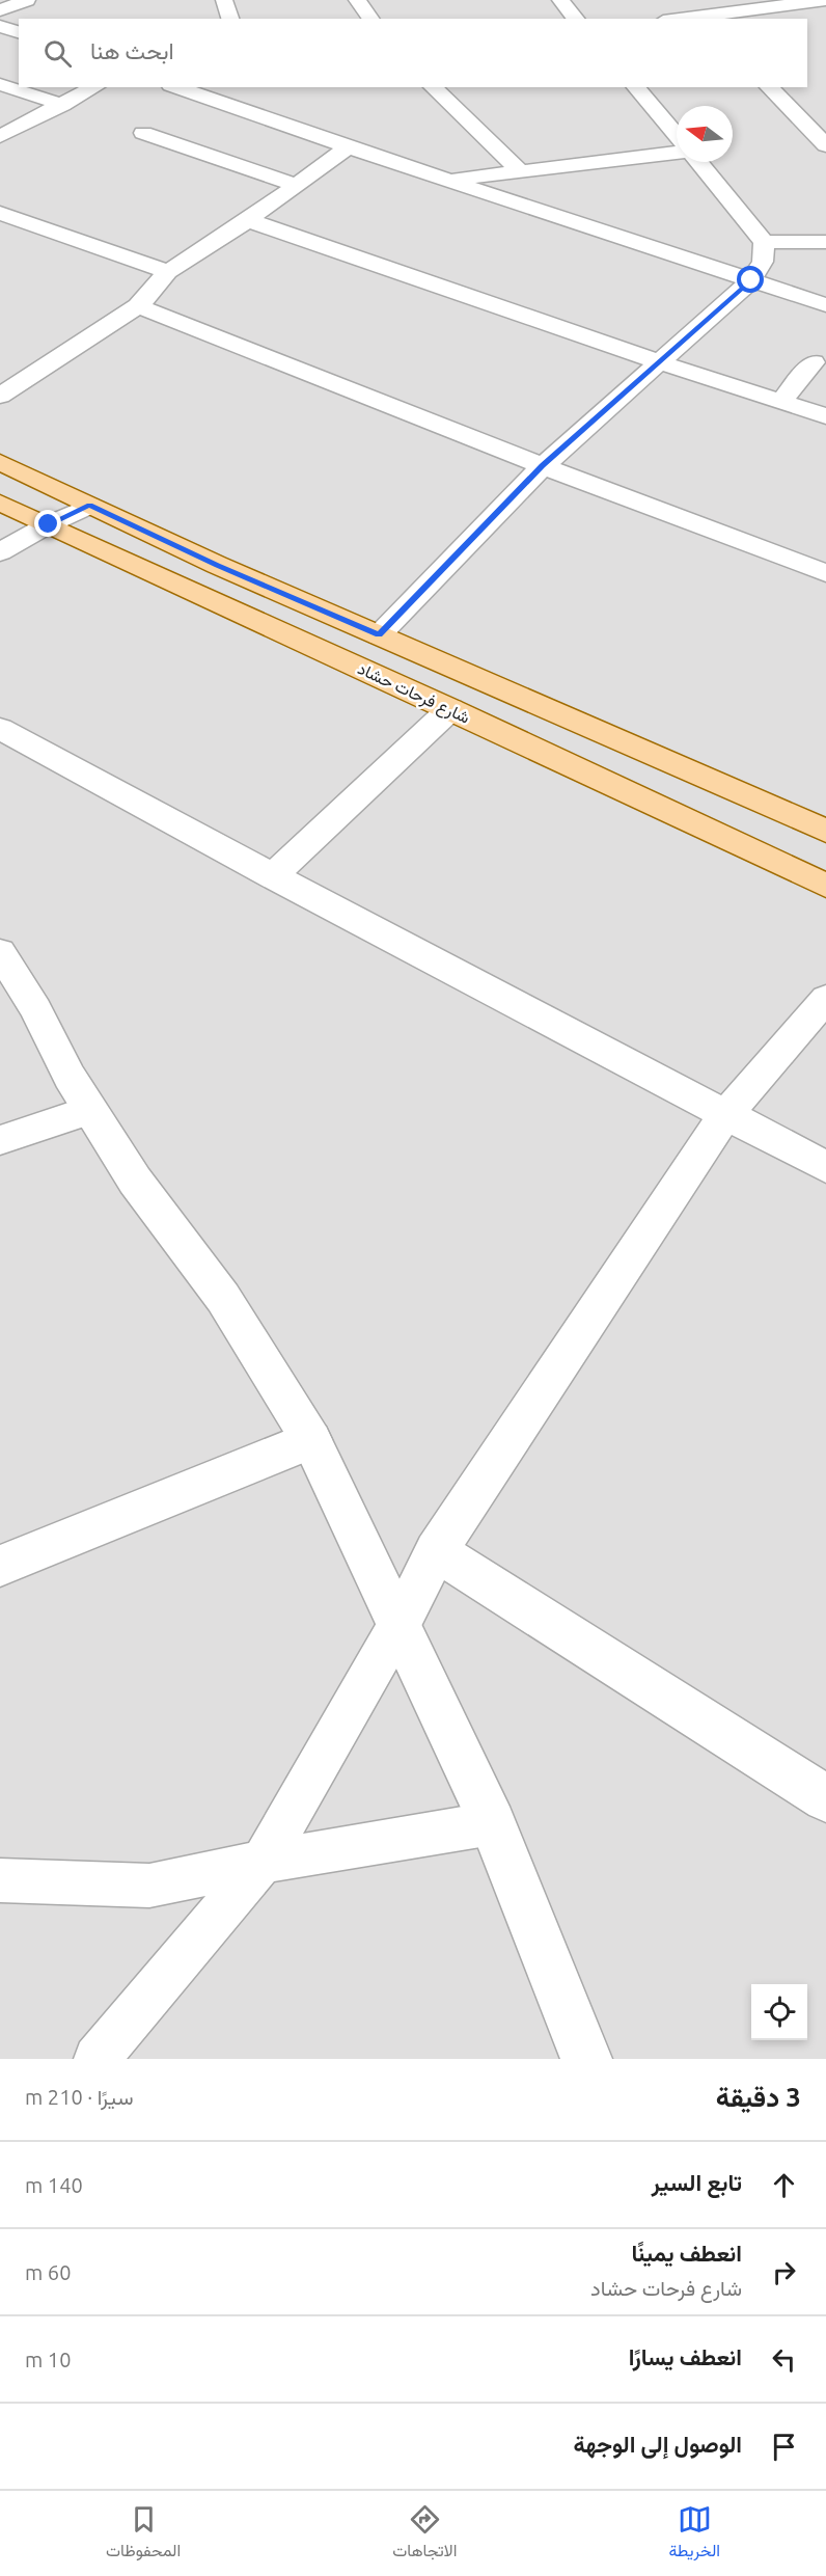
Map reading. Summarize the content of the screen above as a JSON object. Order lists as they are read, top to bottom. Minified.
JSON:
{"streets":{"main road":["شارع فرحات حشاد"]},"north":"left","page":{"search":"ابحث هنا","heading":["3 دقيقة","سيرًا · 210 m"],"list":[["تابع السير","140 m"],["انعطف يمينًا","شارع فرحات حشاد","60 m"],["انعطف يسارًا","10 m"],"الوصول إلى الوجهة"],"nav":["الخريطة","الاتجاهات","المحفوظات"]}}
